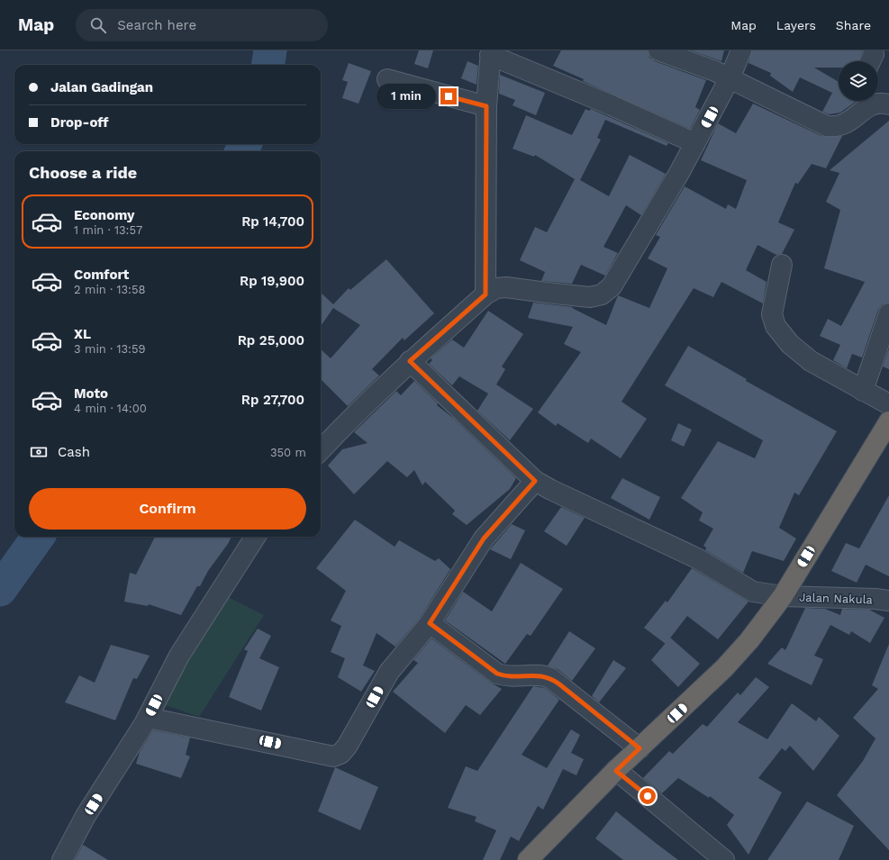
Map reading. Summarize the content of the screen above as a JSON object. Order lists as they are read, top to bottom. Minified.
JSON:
{"streets":{"street":["Jalan Nakula"]},"page":{"header":"Map","search":"Search here","nav":["Map","Layers","Share"],"banner":["Jalan Gadingan","Drop-off"],"bubble":"1 min","heading":"Choose a ride","list":[{"name":"Economy","note":"1 min · 13:57","value":"Rp 14,700"},{"name":"Comfort","note":"2 min · 13:58","value":"Rp 19,900"},{"name":"XL","note":"3 min · 13:59","value":"Rp 25,000"},{"name":"Moto","note":"4 min · 14:00","value":"Rp 27,700"}],"pay":["Cash","350 m"],"buttons":"Confirm"}}
